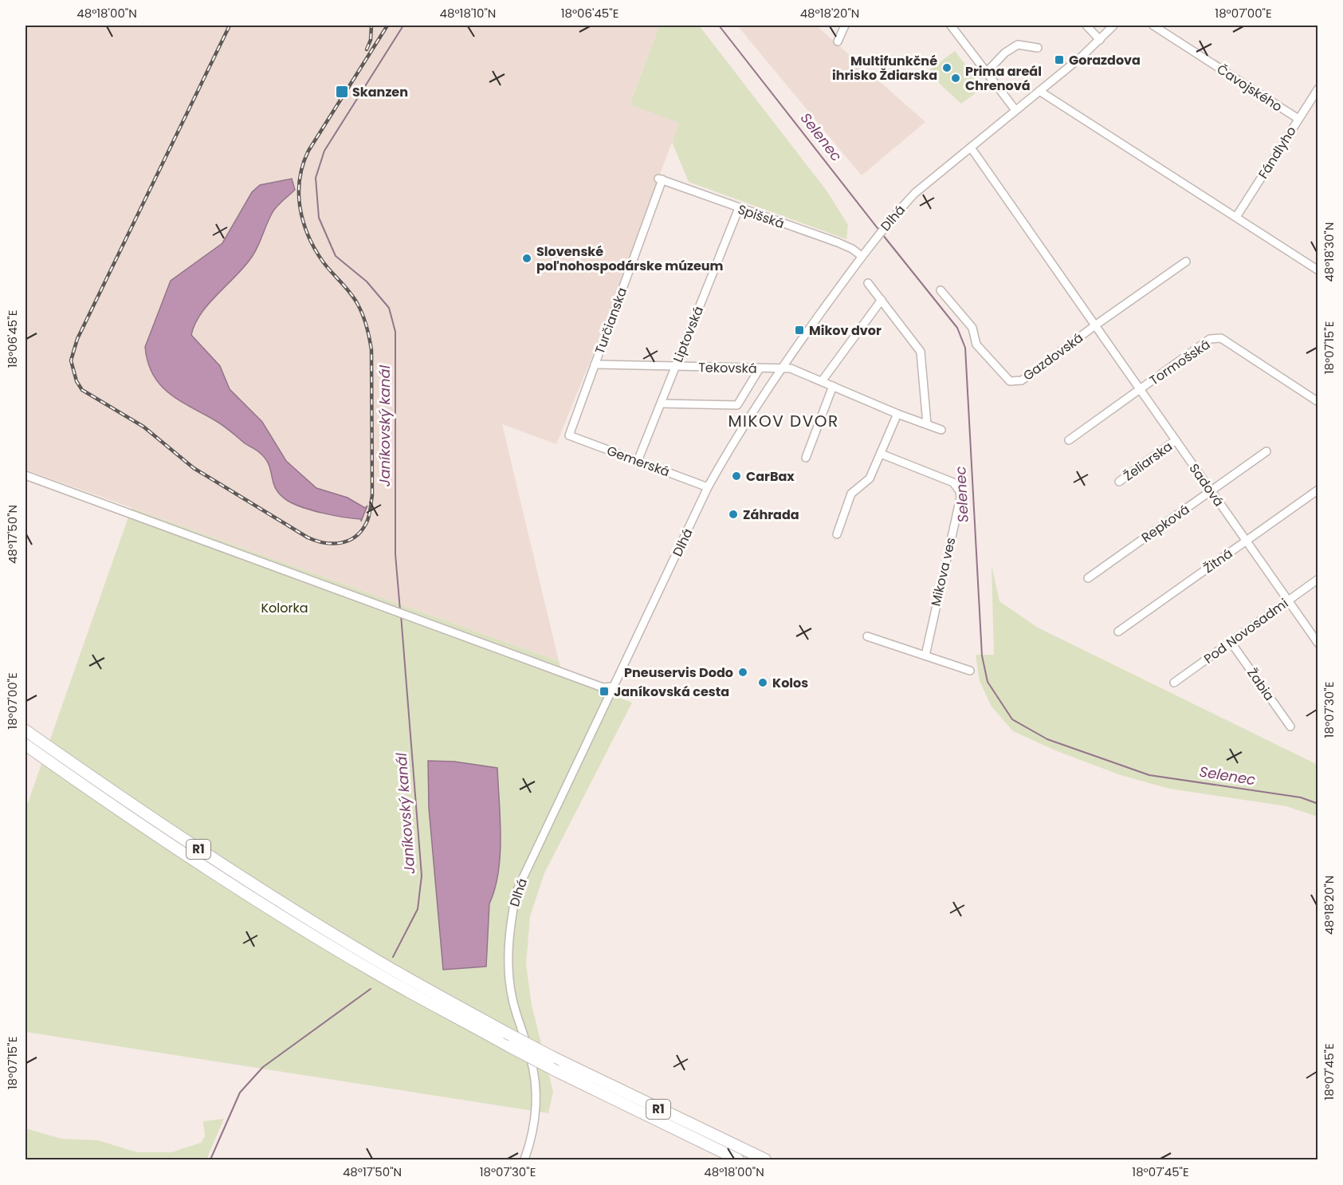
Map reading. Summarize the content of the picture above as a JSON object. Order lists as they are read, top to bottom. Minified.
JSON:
{"streets":{"highway":["R1"],"street":["Čavojského","Fándlyho","Spišská","Dlhá","Turčianska","Liptovská","Gazdovská","Tormošská","Tekovská","Gemerská","Želiarska","Sadová","Repková","Žitná","Mikova ves","Pod Novosadmi","Žabia"]},"crossings":[["Čavojského","Fándlyho"],["Spišská","Dlhá"],["Spišská","Turčianska"],["Spišská","Liptovská"],["Dlhá","Tekovská"],["Dlhá","Gemerská"],["Dlhá","Sadová"],["Turčianska","Tekovská"],["Turčianska","Gemerská"],["Liptovská","Tekovská"],["Liptovská","Gemerská"],["Gazdovská","Sadová"],["Tormošská","Sadová"],["Želiarska","Sadová"],["Sadová","Repková"],["Sadová","Žitná"],["Sadová","Pod Novosadmi"],["Pod Novosadmi","Žabia"]],"districts":["MIKOV DVOR"],"water":["Selenec","Janíkovský kanál"],"parks":["Kolorka"],"places":{"transit":["Gorazdova","Skanzen","Mikov dvor","Janíkovská cesta"],"other":["Multifunkčné ihrisko Ždiarska","Prima areál Chrenová","Slovenské poľnohospodárske múzeum","CarBax","Záhrada","Pneuservis Dodo","Kolos"]},"coordinates":["48°18'00\"N","48°18'10\"N","18°06'45\"E","48°18'20\"N","18°07'00\"E","48°18'30\"N","18°07'15\"E","48°17'50\"N","18°07'30\"E","18°07'45\"E"]}
